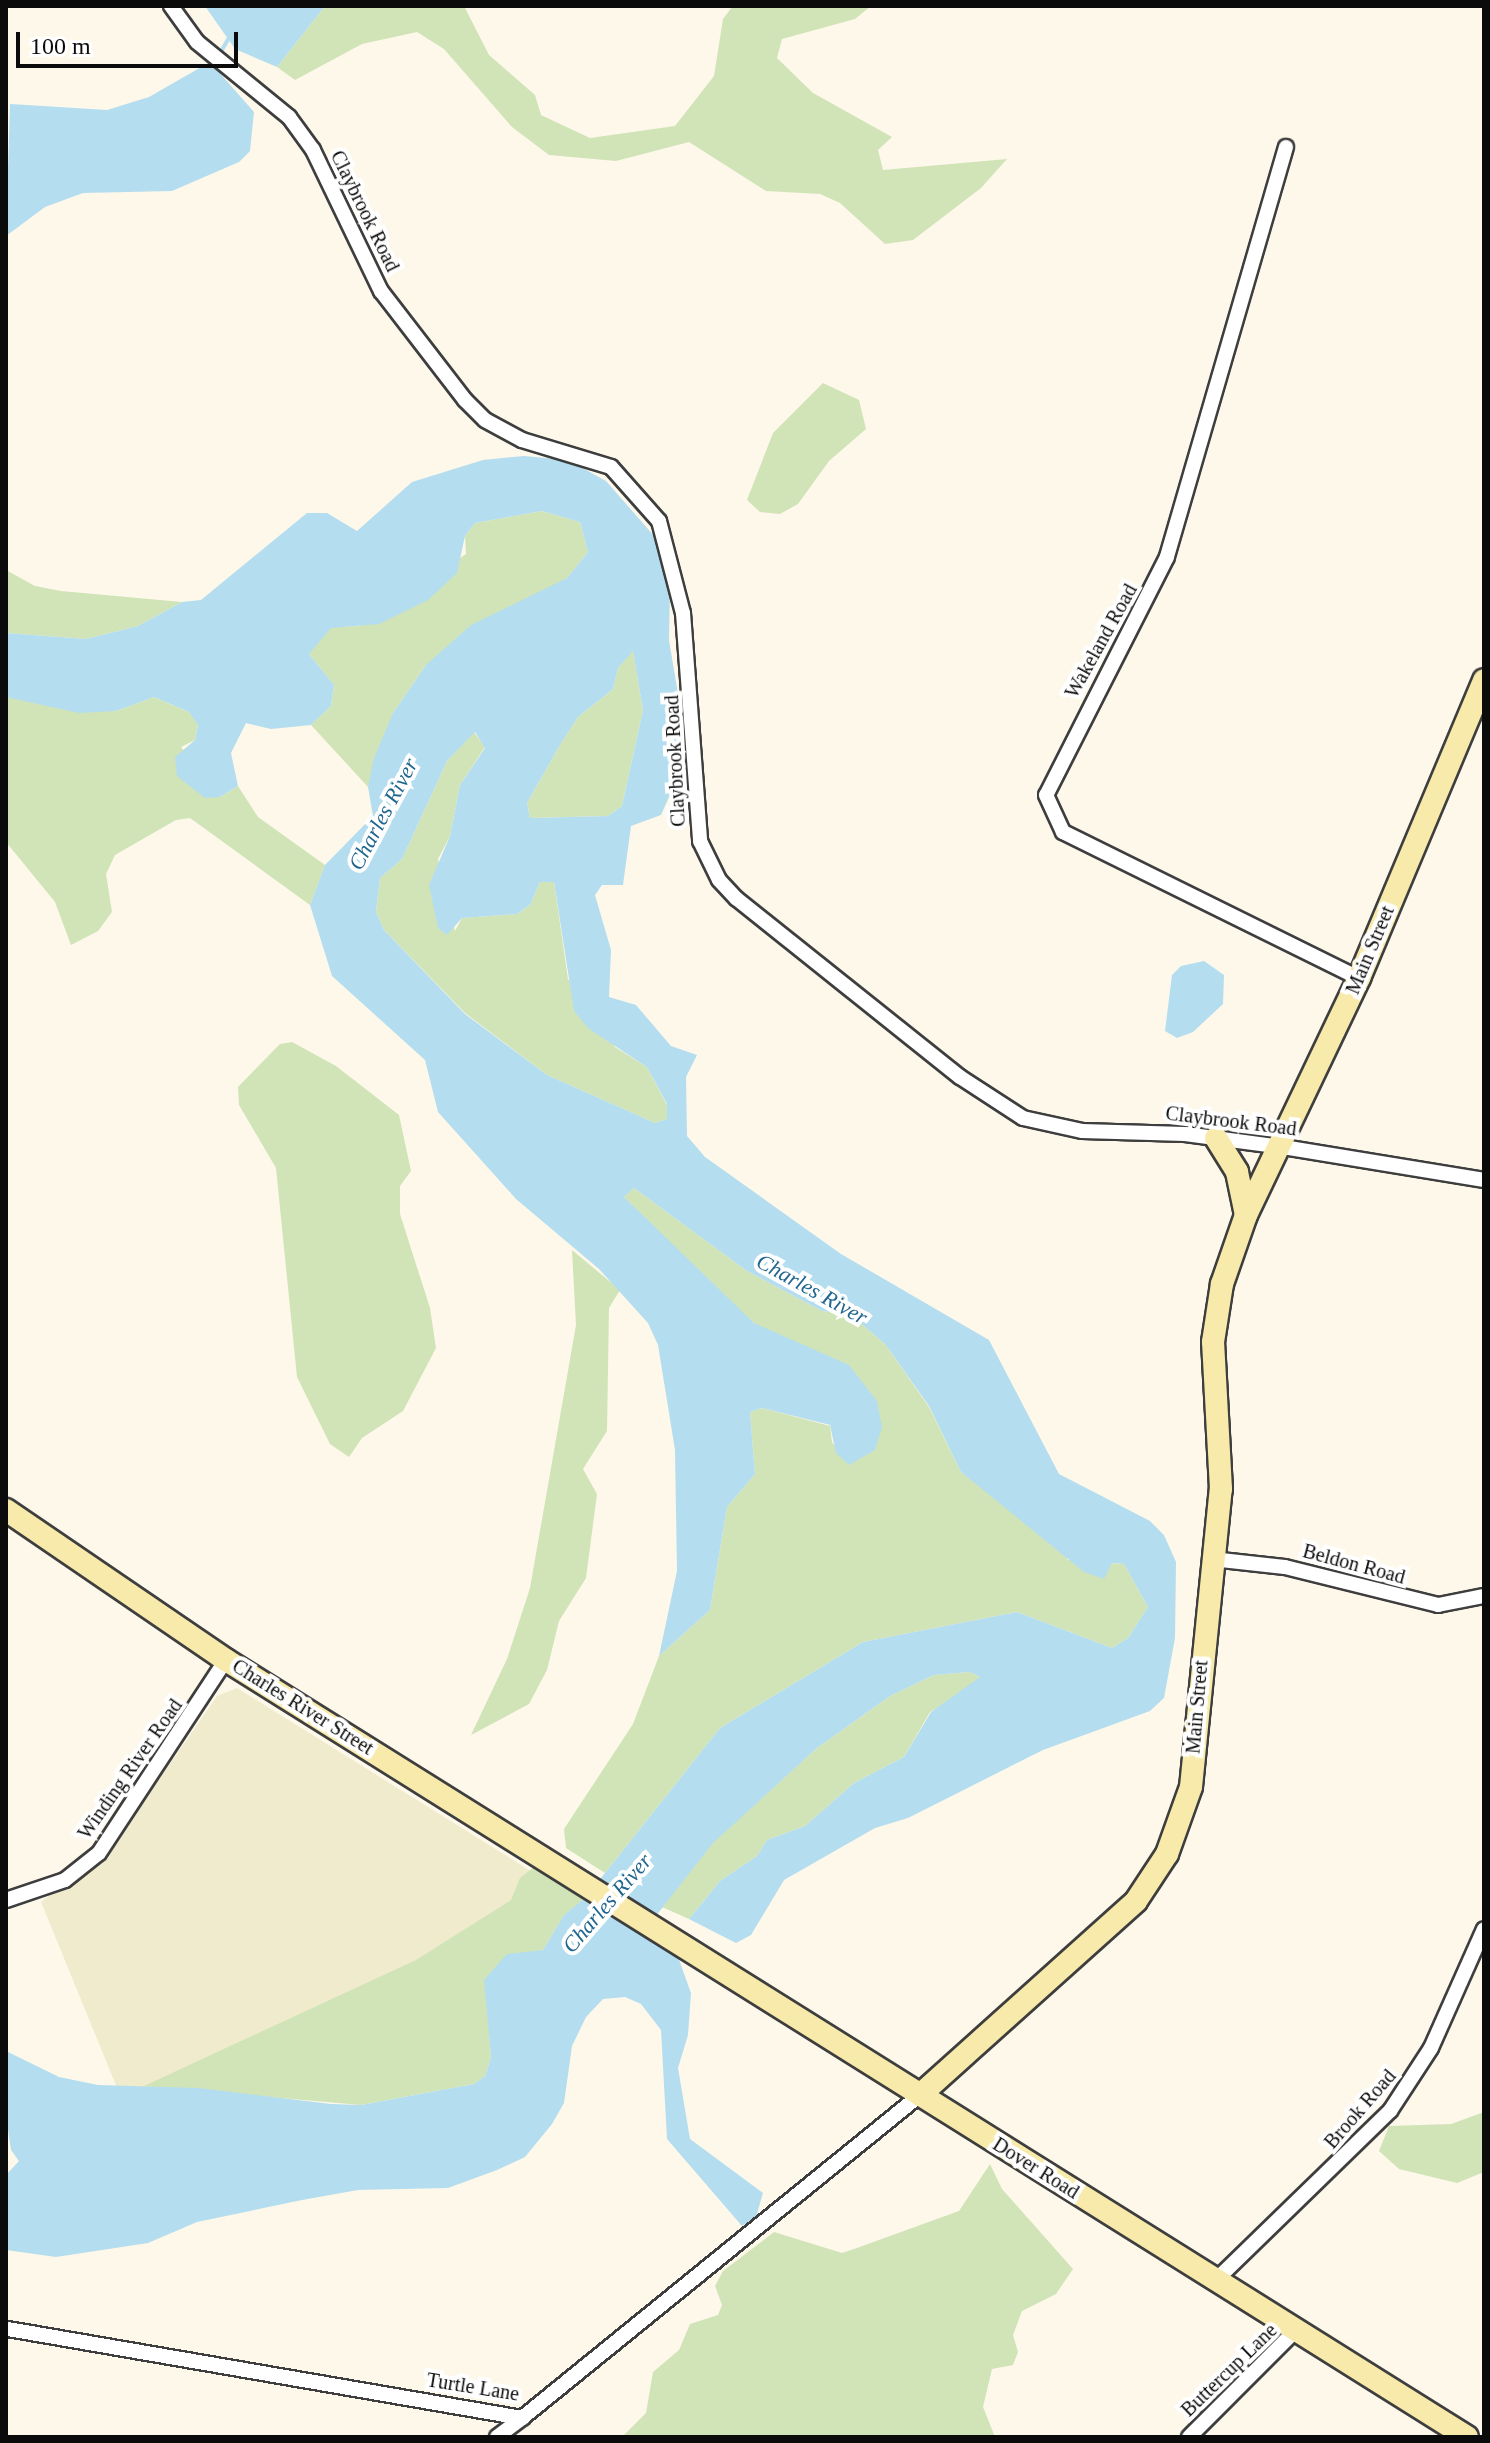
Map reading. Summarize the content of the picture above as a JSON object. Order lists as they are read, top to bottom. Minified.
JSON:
{"streets":{"street":["Claybrook Road","Wakeland Road","Main Street","Beldon Road","Charles River Street","Winding River Road","Brook Road","Dover Road","Buttercup Lane","Turtle Lane"]},"crossings":[["Claybrook Road","Main Street"],["Wakeland Road","Main Street"],["Main Street","Beldon Road"],["Main Street","Dover Road"],["Main Street","Turtle Lane"],["Charles River Street","Winding River Road"],["Charles River Street","Dover Road"],["Brook Road","Dover Road"],["Dover Road","Buttercup Lane"],["Dover Road","Turtle Lane"]],"water":["Charles River"],"scale_bar":"100 m"}
